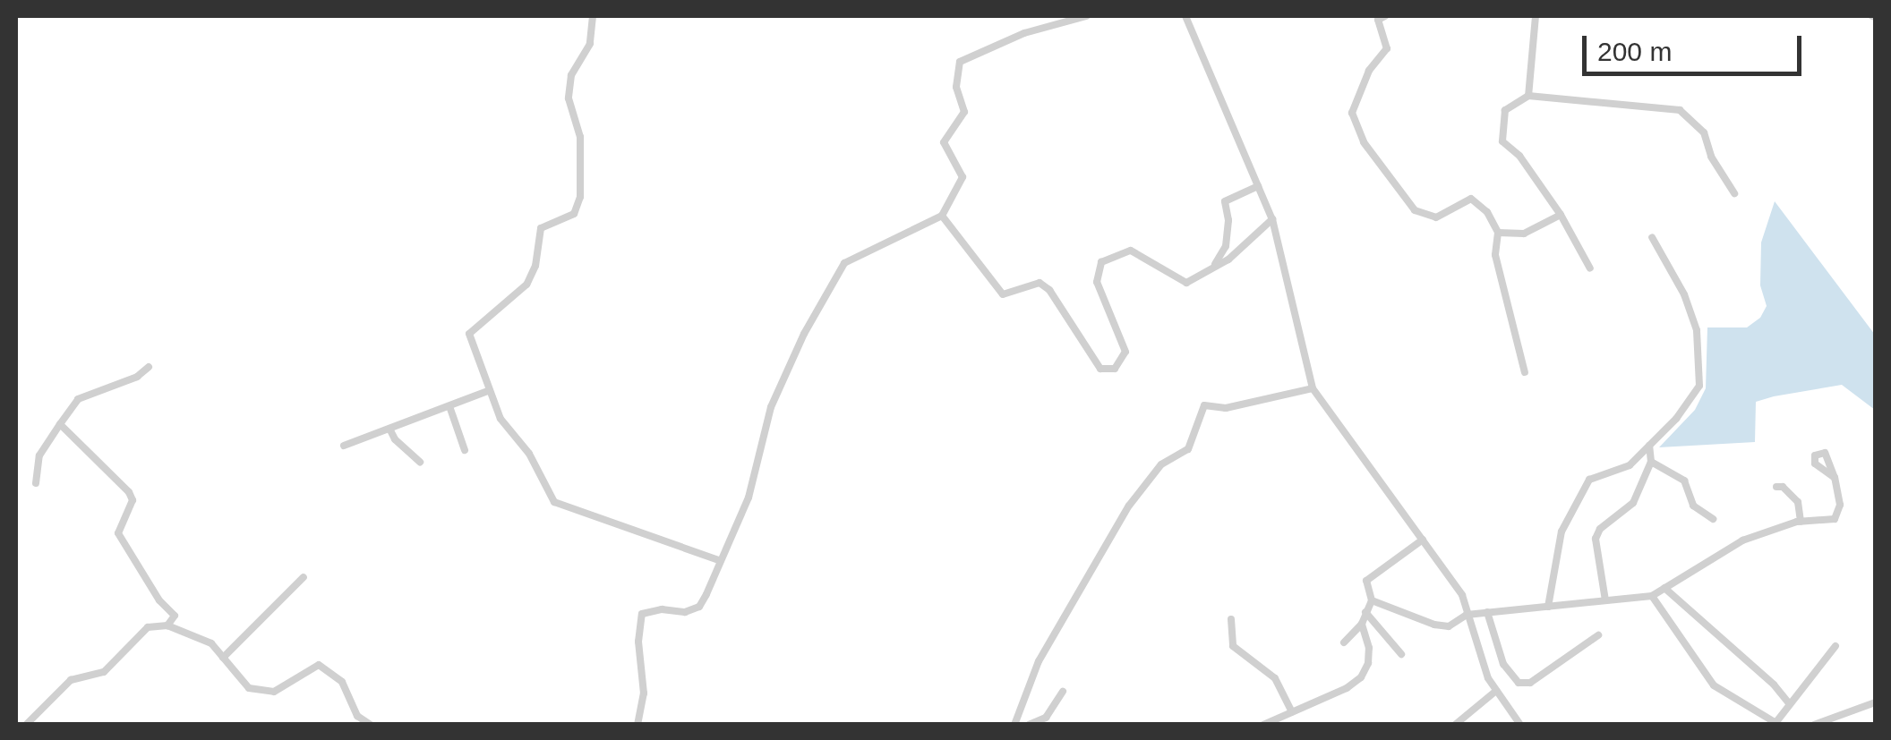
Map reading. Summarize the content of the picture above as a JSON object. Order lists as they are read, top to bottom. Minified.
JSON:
{"scale_bar":"200 m"}
